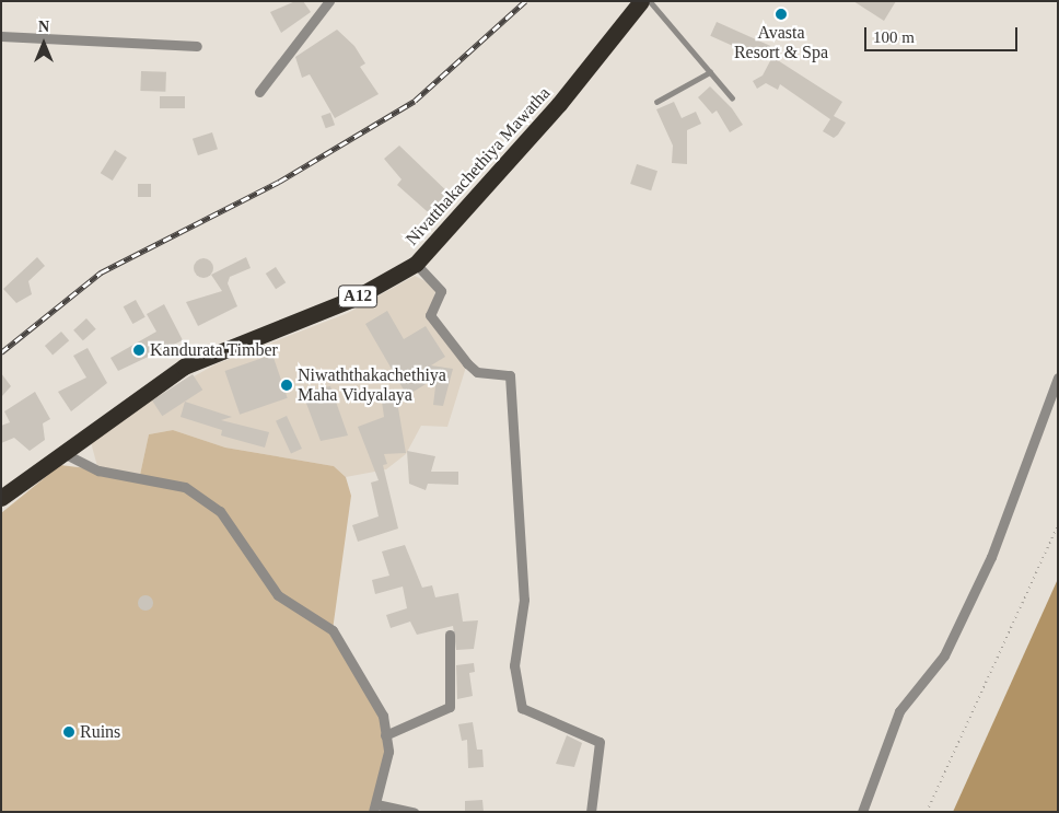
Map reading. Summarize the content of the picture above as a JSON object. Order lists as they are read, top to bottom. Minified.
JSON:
{"streets":{"highway":["Nivatthakachethiya Mawatha","A12"]},"places":["Avasta Resort & Spa","Kandurata Timber","Niwaththakachethiya Maha Vidyalaya","Ruins"],"scale_bar":"100 m","north":"top"}
